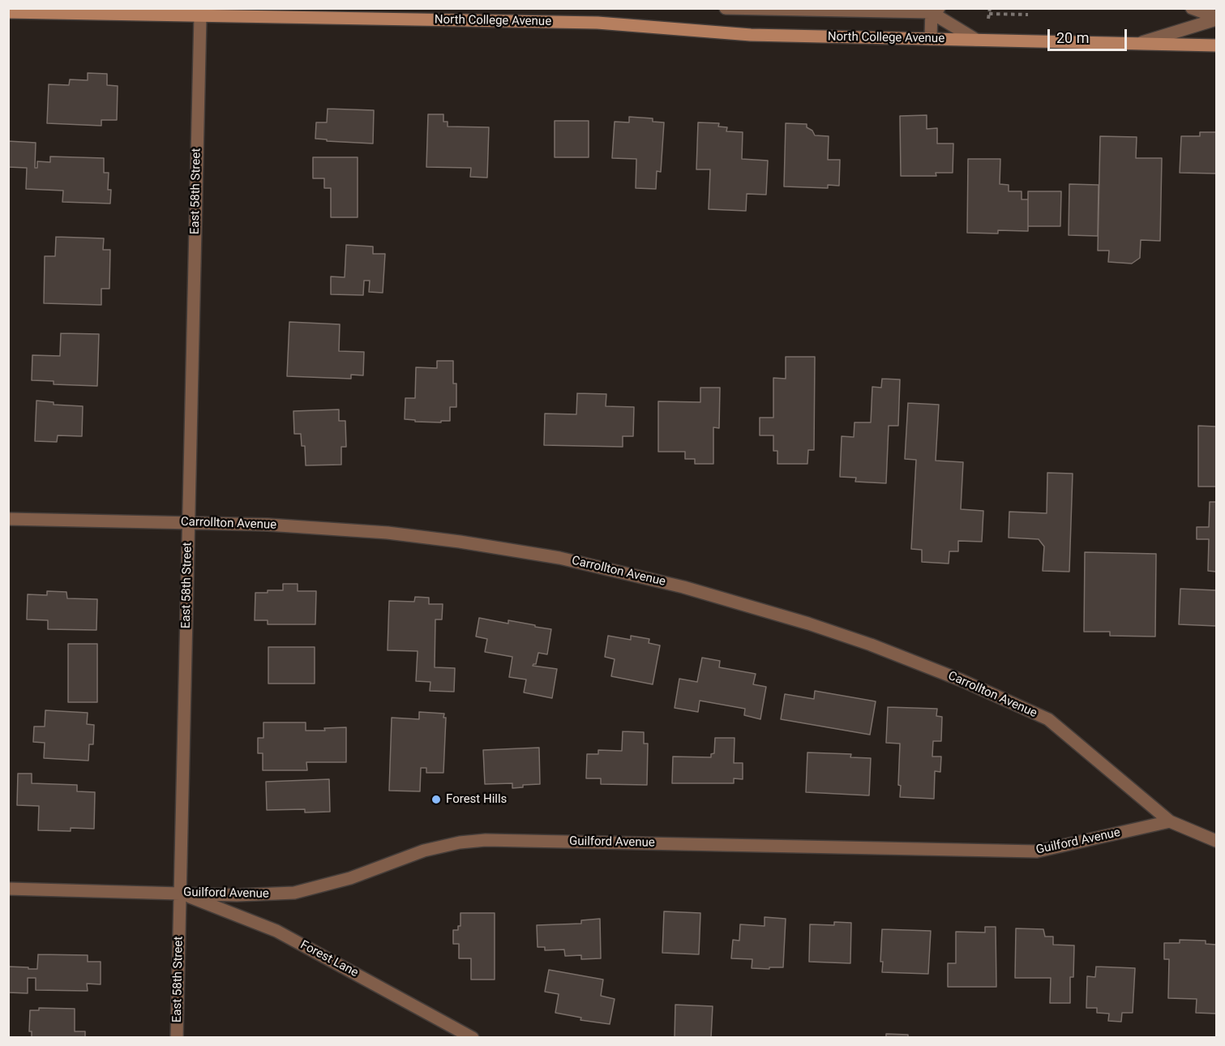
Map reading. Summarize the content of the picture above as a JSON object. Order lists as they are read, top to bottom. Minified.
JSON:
{"streets":{"main road":["North College Avenue"],"street":["East 58th Street","Carrollton Avenue","Guilford Avenue","Forest Lane"]},"crossings":[["North College Avenue","East 58th Street"],["East 58th Street","Carrollton Avenue"],["East 58th Street","Guilford Avenue"],["East 58th Street","Forest Lane"],["Carrollton Avenue","Guilford Avenue"],["Guilford Avenue","Forest Lane"]],"places":["Forest Hills"],"scale_bar":"20 m"}
